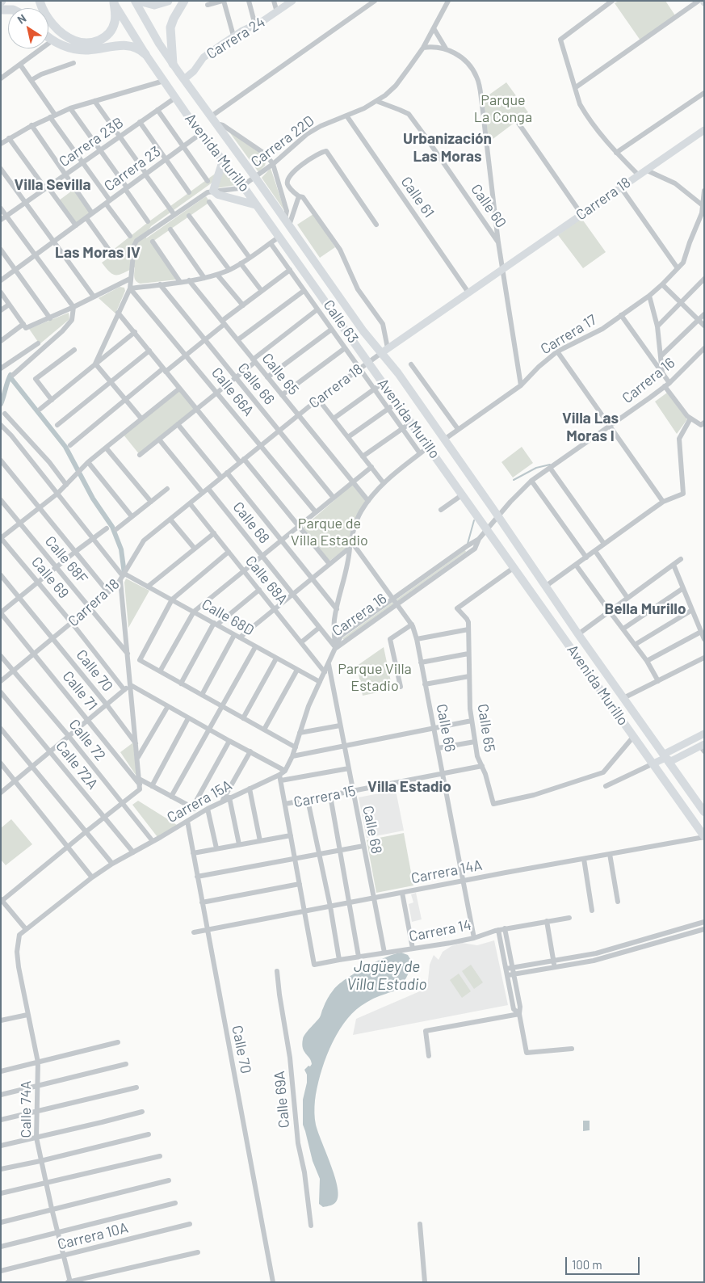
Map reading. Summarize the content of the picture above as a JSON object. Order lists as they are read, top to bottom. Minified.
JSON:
{"streets":{"main road":["Avenida Murillo"],"street":["Carrera 24","Carrera 22D","Carrera 23B","Carrera 23","Calle 61","Carrera 18","Calle 60","Calle 63","Carrera 17","Calle 65","Carrera 16","Calle 66","Calle 66A","Calle 68","Calle 68F","Calle 69","Calle 68A","Calle 68D","Calle 70","Calle 71","Calle 72","Calle 72A","Carrera 15","Carrera 15A","Carrera 14A","Carrera 14","Calle 69A","Calle 74A","Carrera 10A"]},"crossings":[["Carrera 24","Avenida Murillo"],["Carrera 22D","Calle 61"],["Carrera 22D","Calle 60"],["Carrera 22D","Calle 66A"],["Carrera 23B","Avenida Murillo"],["Avenida Murillo","Carrera 23"],["Avenida Murillo","Carrera 18"],["Avenida Murillo","Carrera 17"],["Avenida Murillo","Calle 65"],["Avenida Murillo","Carrera 16"],["Avenida Murillo","Carrera 14A"],["Calle 61","Carrera 18"],["Carrera 18","Calle 60"],["Carrera 18","Calle 63"],["Carrera 18","Calle 65"],["Carrera 18","Calle 66"],["Carrera 18","Calle 66A"],["Carrera 18","Calle 68"],["Carrera 18","Calle 68F"],["Carrera 18","Calle 69"],["Carrera 18","Calle 68A"],["Carrera 18","Calle 68D"],["Carrera 18","Calle 70"],["Carrera 18","Calle 71"],["Carrera 18","Calle 72"],["Calle 60","Carrera 17"],["Calle 65","Carrera 15"],["Carrera 16","Calle 66"],["Carrera 16","Calle 68"],["Carrera 16","Carrera 15A"],["Calle 66","Carrera 15"],["Calle 66","Carrera 14A"],["Calle 66","Carrera 14"],["Calle 68","Carrera 15"],["Calle 68","Carrera 15A"],["Calle 68","Carrera 14A"],["Calle 68","Carrera 14"],["Calle 68A","Carrera 15A"],["Calle 68D","Carrera 15A"],["Calle 70","Carrera 15A"],["Calle 70","Carrera 14A"],["Calle 71","Carrera 15A"],["Calle 72","Carrera 15A"],["Calle 72A","Carrera 15A"],["Carrera 15A","Calle 74A"],["Carrera 14A","Carrera 14"],["Calle 74A","Carrera 10A"]],"districts":["Urbanización Las Moras","Villa Sevilla","Las Moras IV","Villa Las Moras I","Bella Murillo","Villa Estadio"],"water":["Jagüey de Villa Estadio"],"parks":["Parque La Conga","Parque de Villa Estadio","Parque Villa Estadio"],"scale_bar":"100 m","north":"top left"}
